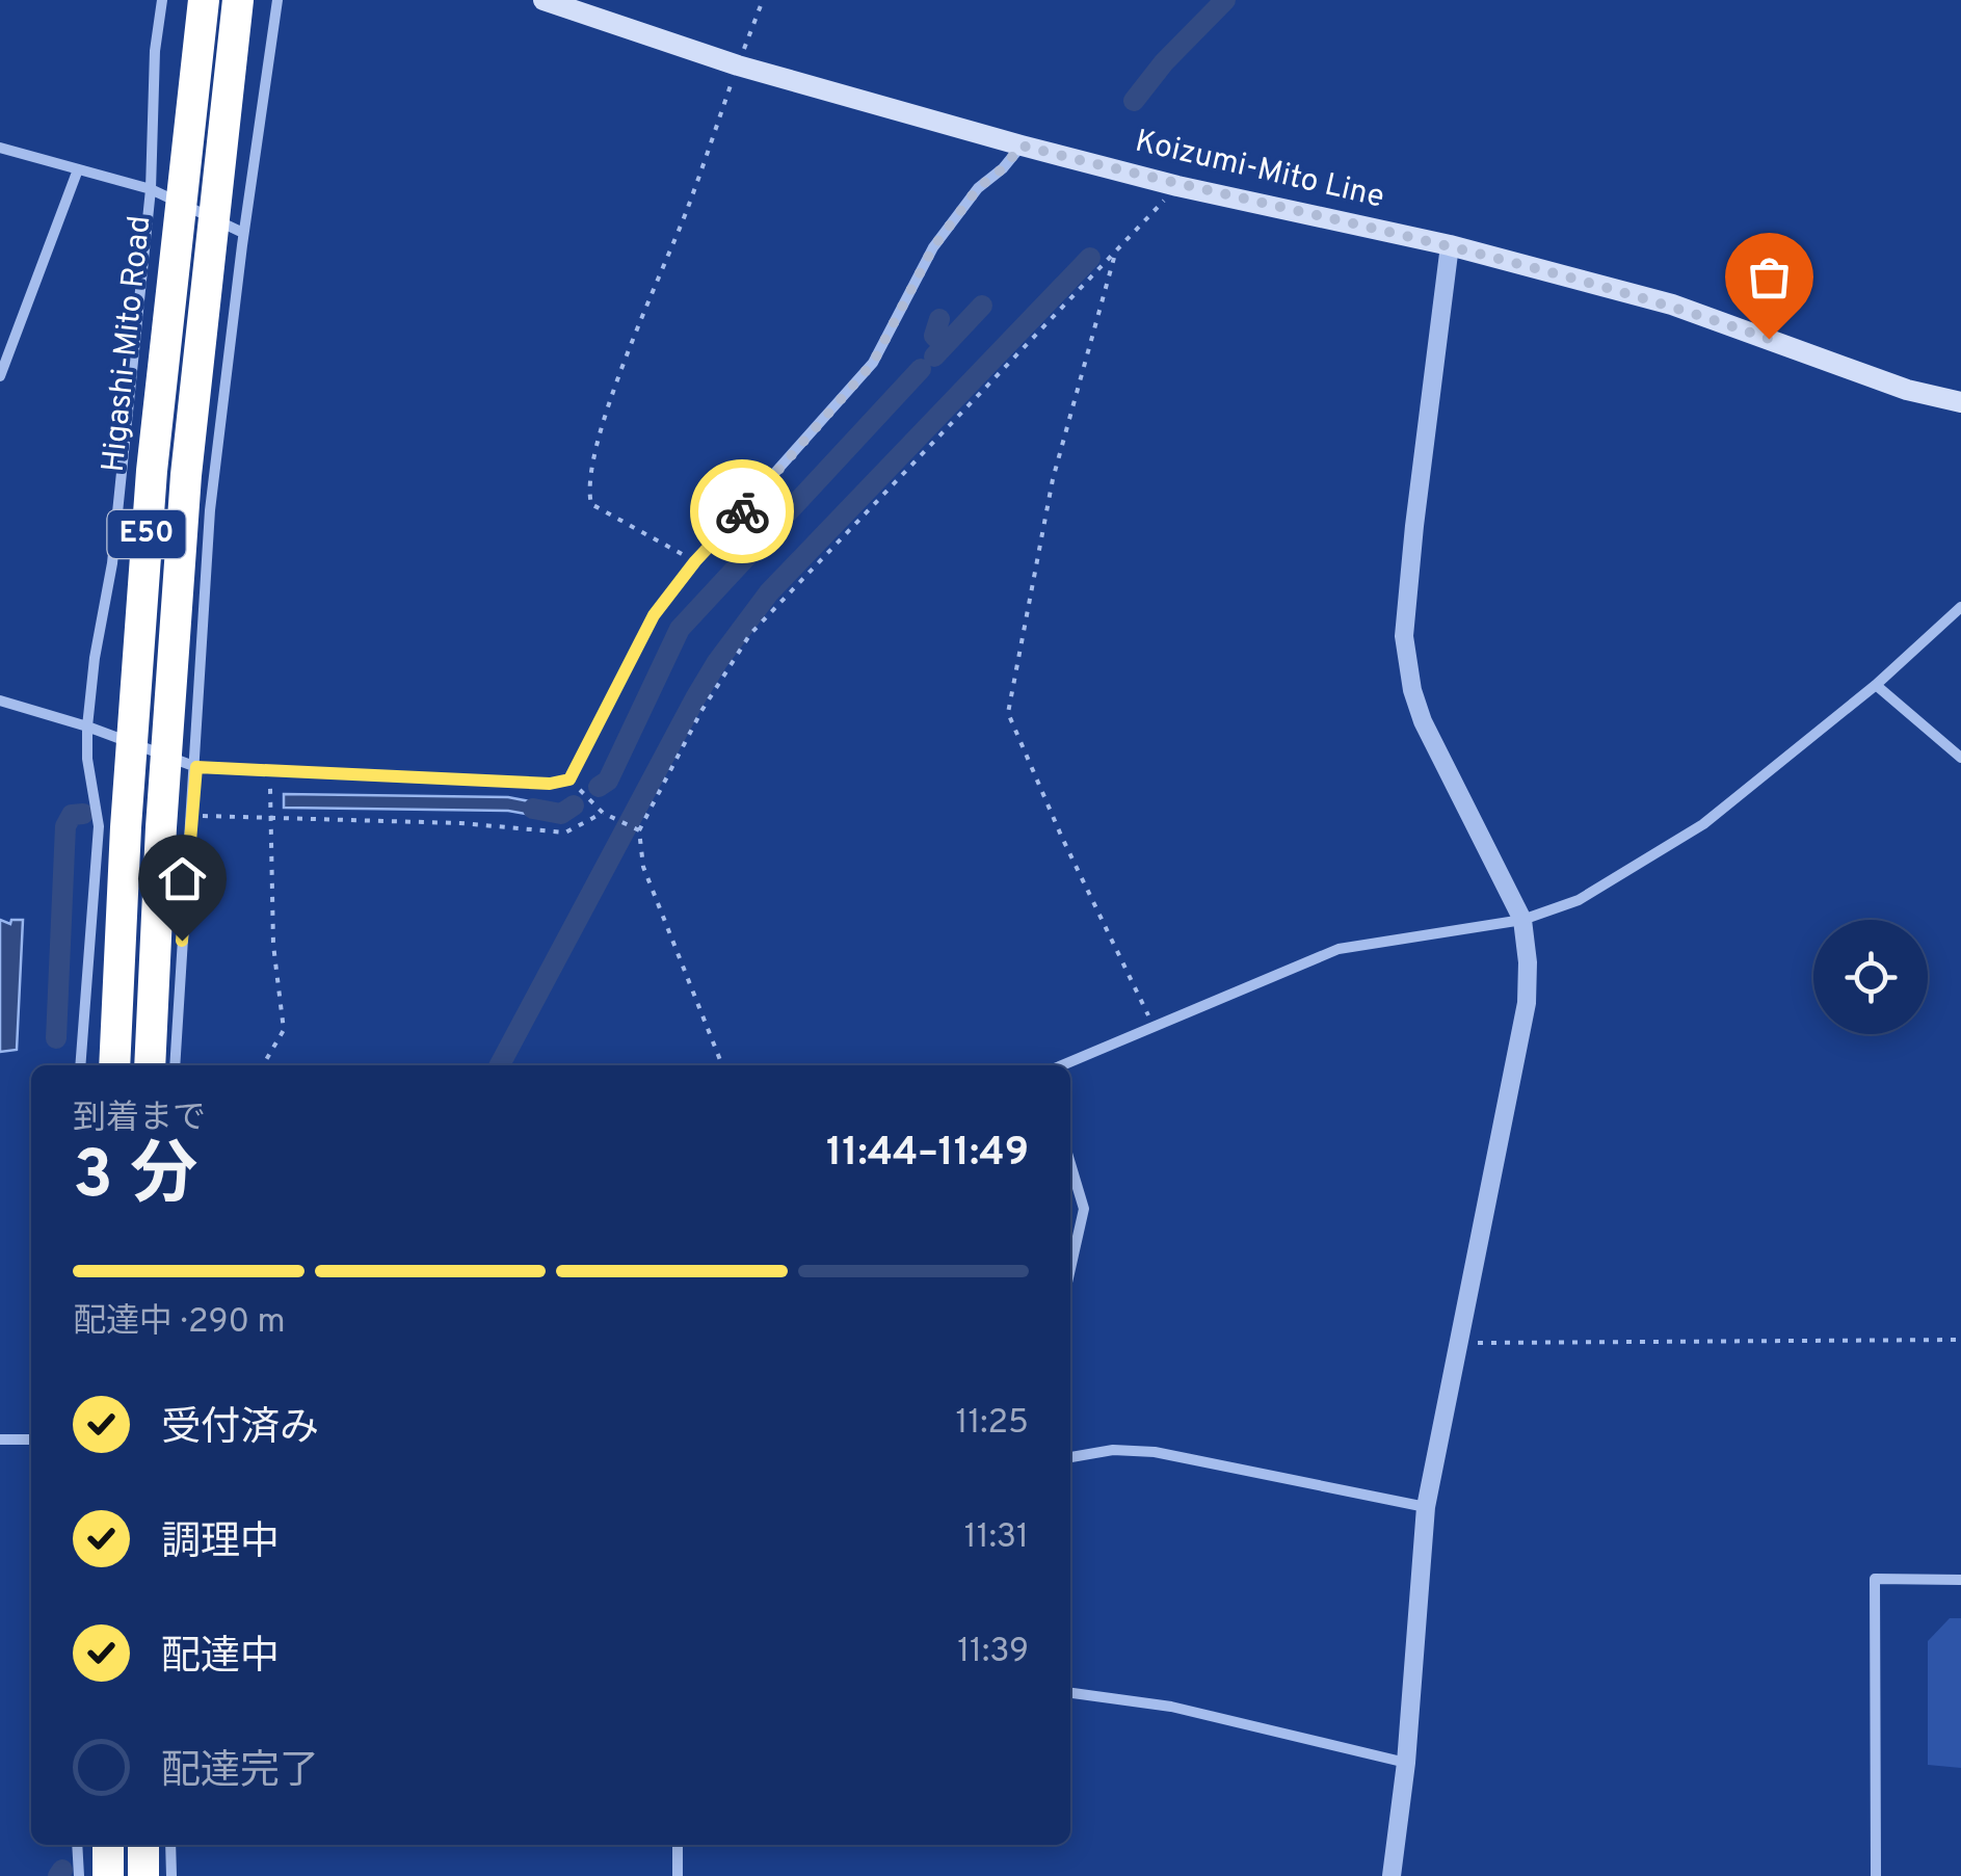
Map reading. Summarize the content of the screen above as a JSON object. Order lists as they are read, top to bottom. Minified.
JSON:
{"streets":{"highway":["Higashi-Mito Road","E50"],"main road":["Koizumi-Mito Line"]},"page":{"heading":["3 分","到着まで","11:44–11:49"],"bar":"配達中 · 290 m","list":[["受付済み","11:25"],["調理中","11:31"],["配達中","11:39"],"配達完了"]}}
